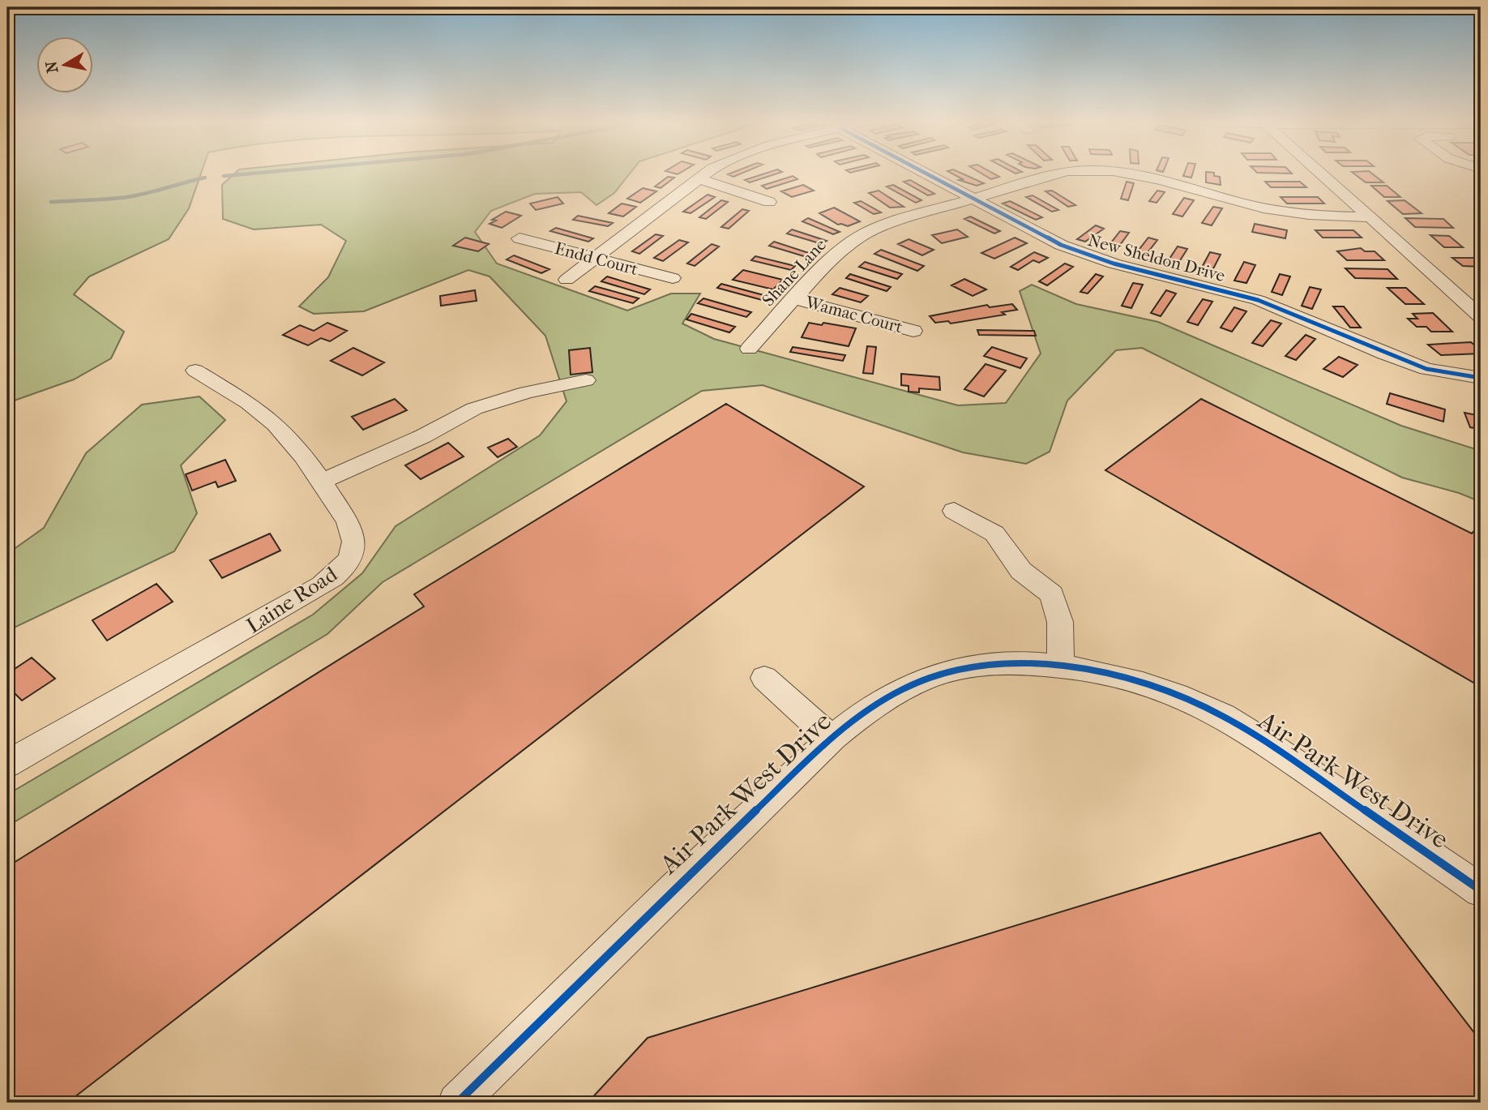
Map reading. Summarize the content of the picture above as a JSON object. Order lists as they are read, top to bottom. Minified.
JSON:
{"streets":{"street":["New Sheldon Drive","Endd Court","Shane Lane","Wamac Court","Laine Road","Air Park West Drive"]},"crossings":[["New Sheldon Drive","Shane Lane"],["Shane Lane","Wamac Court"]],"north":"left"}
